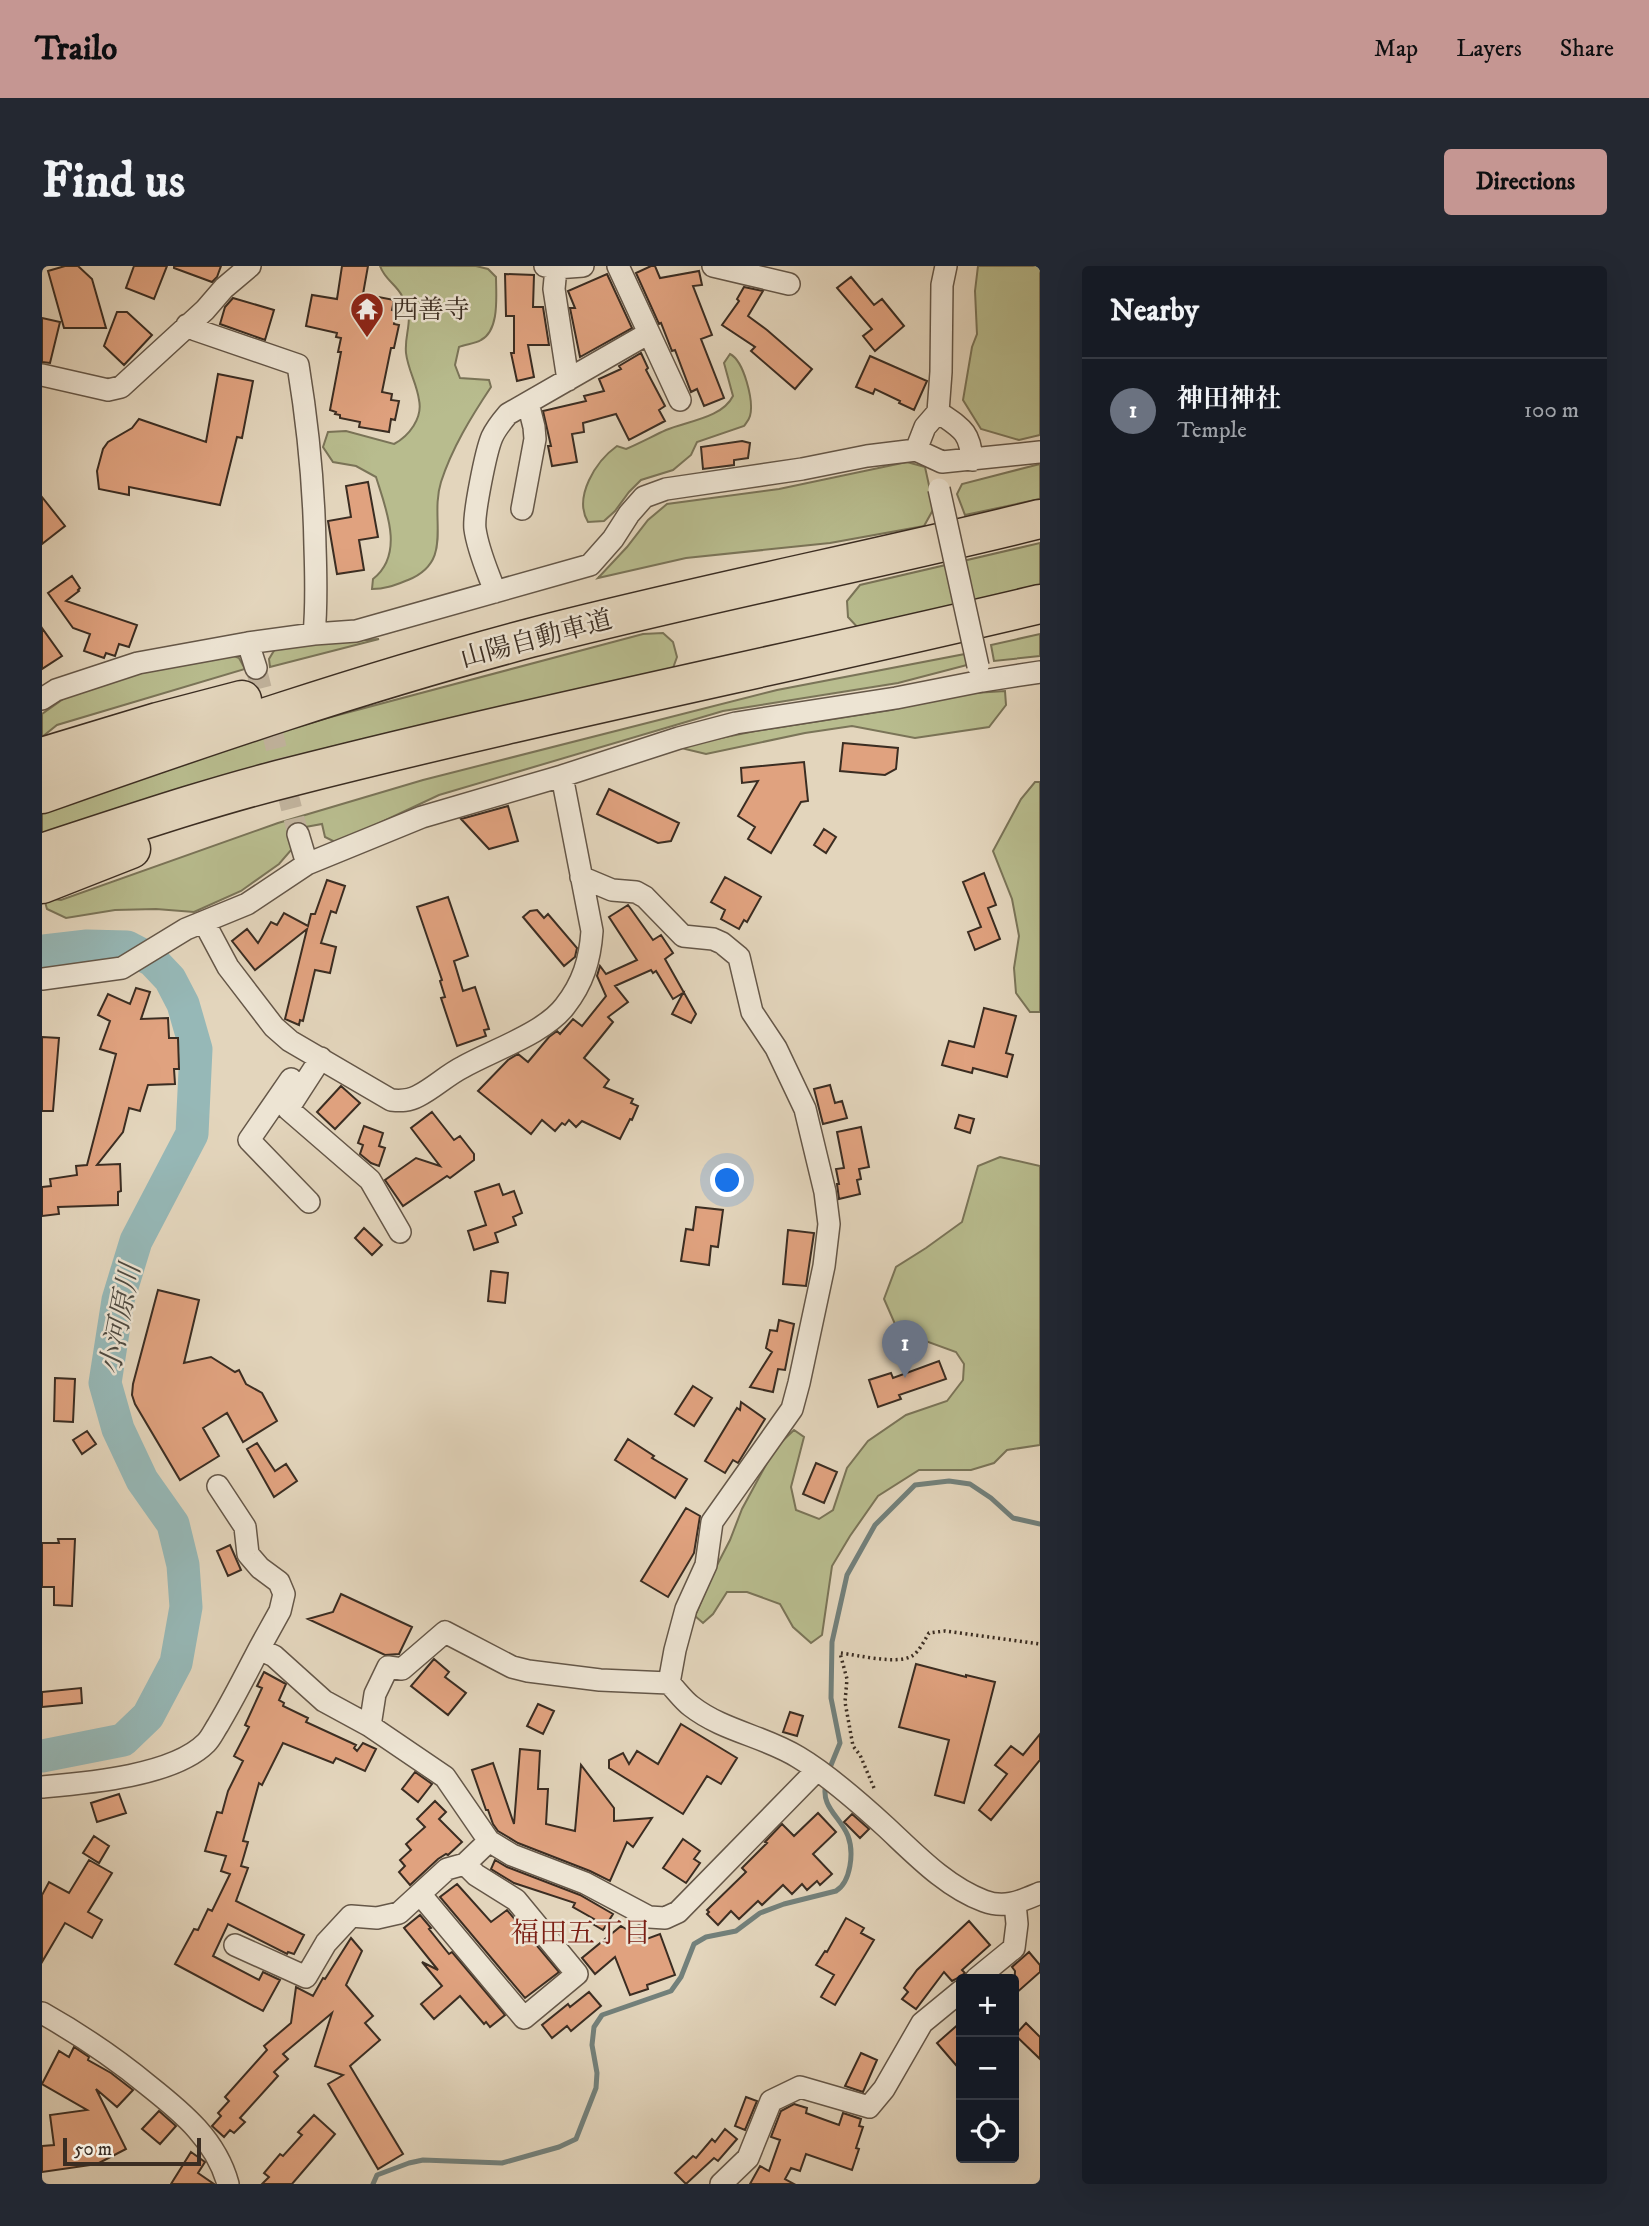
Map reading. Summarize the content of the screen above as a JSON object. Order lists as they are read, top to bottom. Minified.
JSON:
{"streets":{"highway":["山陽自動車道"]},"districts":["福田五丁目"],"water":["小河原川"],"places":{"temple":["西善寺"]},"scale_bar":"50 m","page":{"header":"Trailo","nav":["Map","Layers","Share"],"buttons":"Directions","title":"Find us","heading":"Nearby","list":[{"mark":"1","name":"神田神社","note":"Temple","value":"100 m"}],"pins":"1","map_buttons":["+","−"],"scale":"50 m"}}
